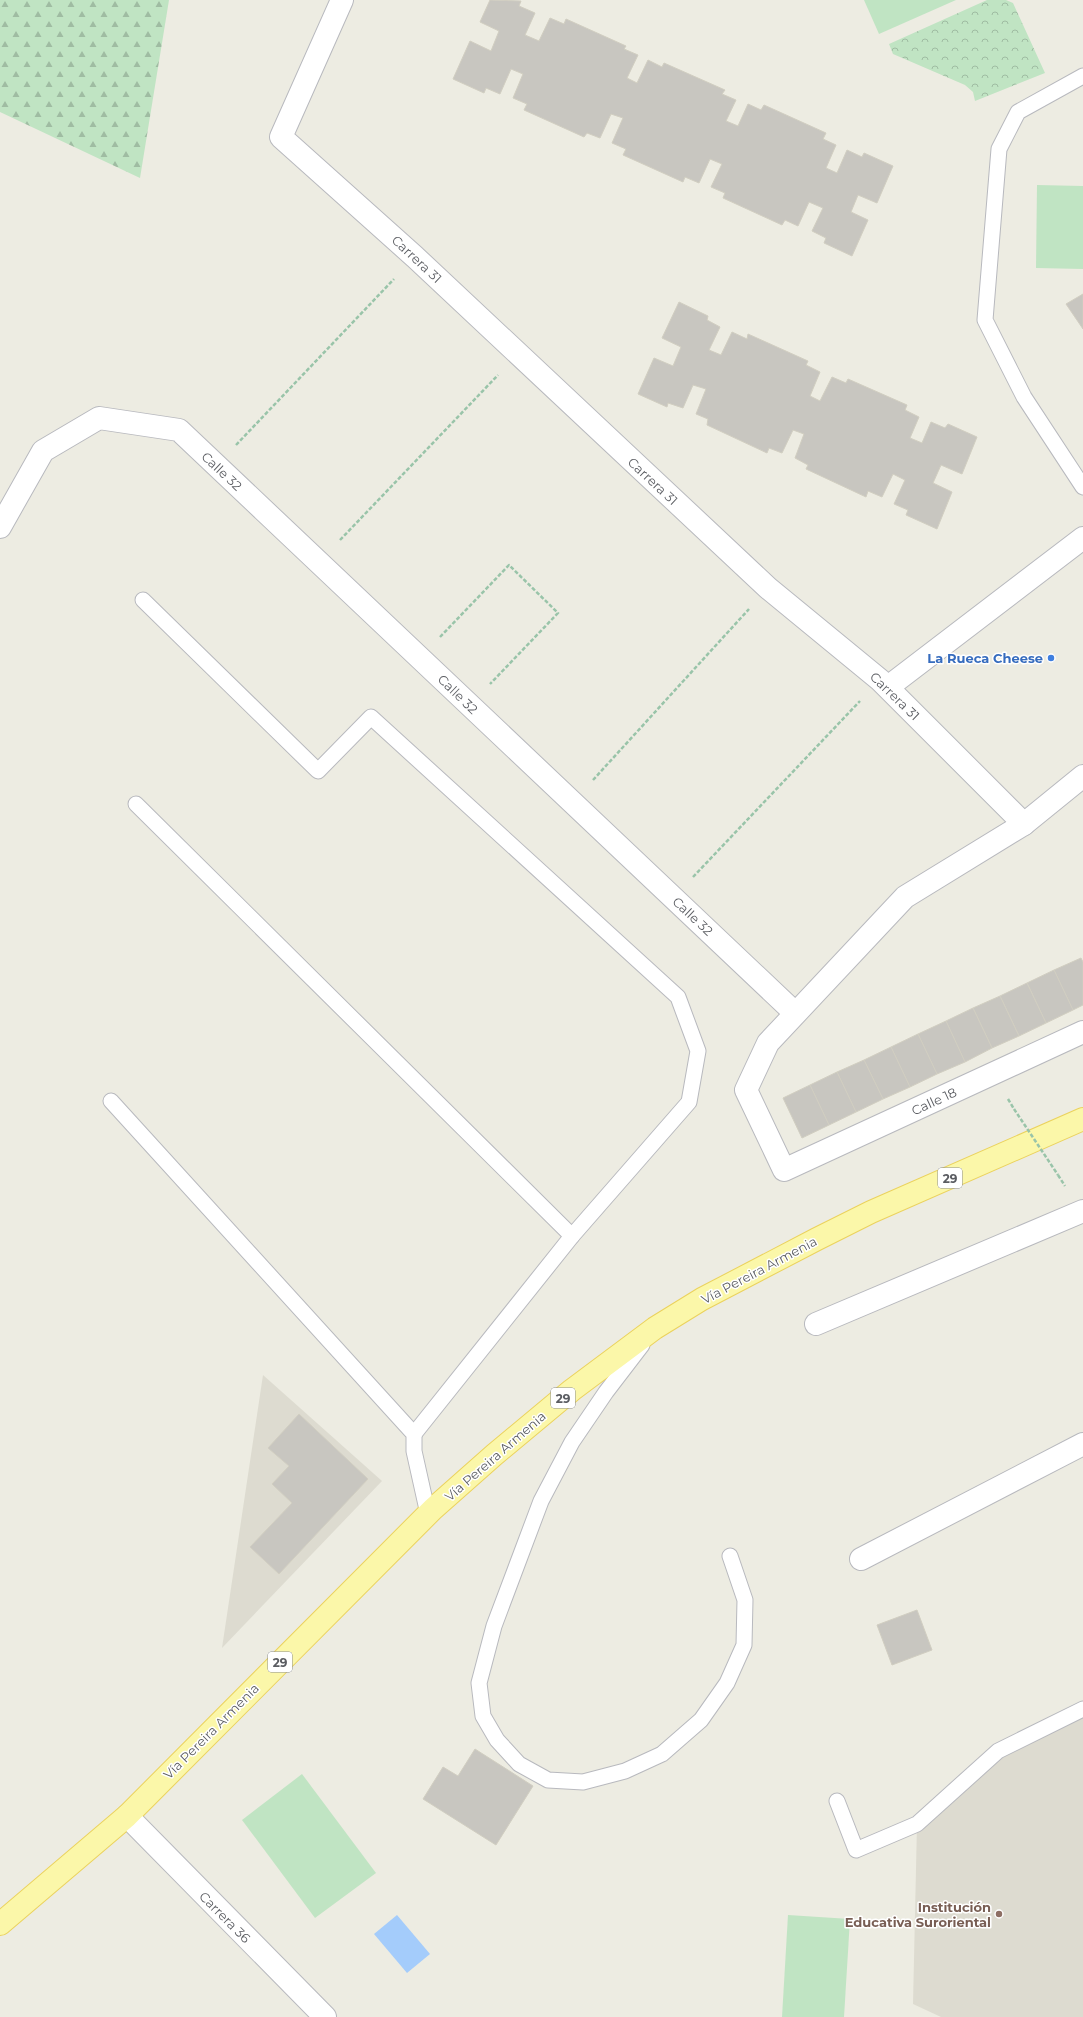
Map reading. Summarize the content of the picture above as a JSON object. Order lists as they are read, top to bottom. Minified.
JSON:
{"streets":{"main road":["29","Vía Pereira Armenia"],"street":["Carrera 31","Calle 32","Calle 18","Carrera 36"]},"crossings":[["Calle 32","Calle 18"],["Vía Pereira Armenia","Carrera 36"]],"places":["La Rueca Cheese","Institución Educativa Suroriental"]}
